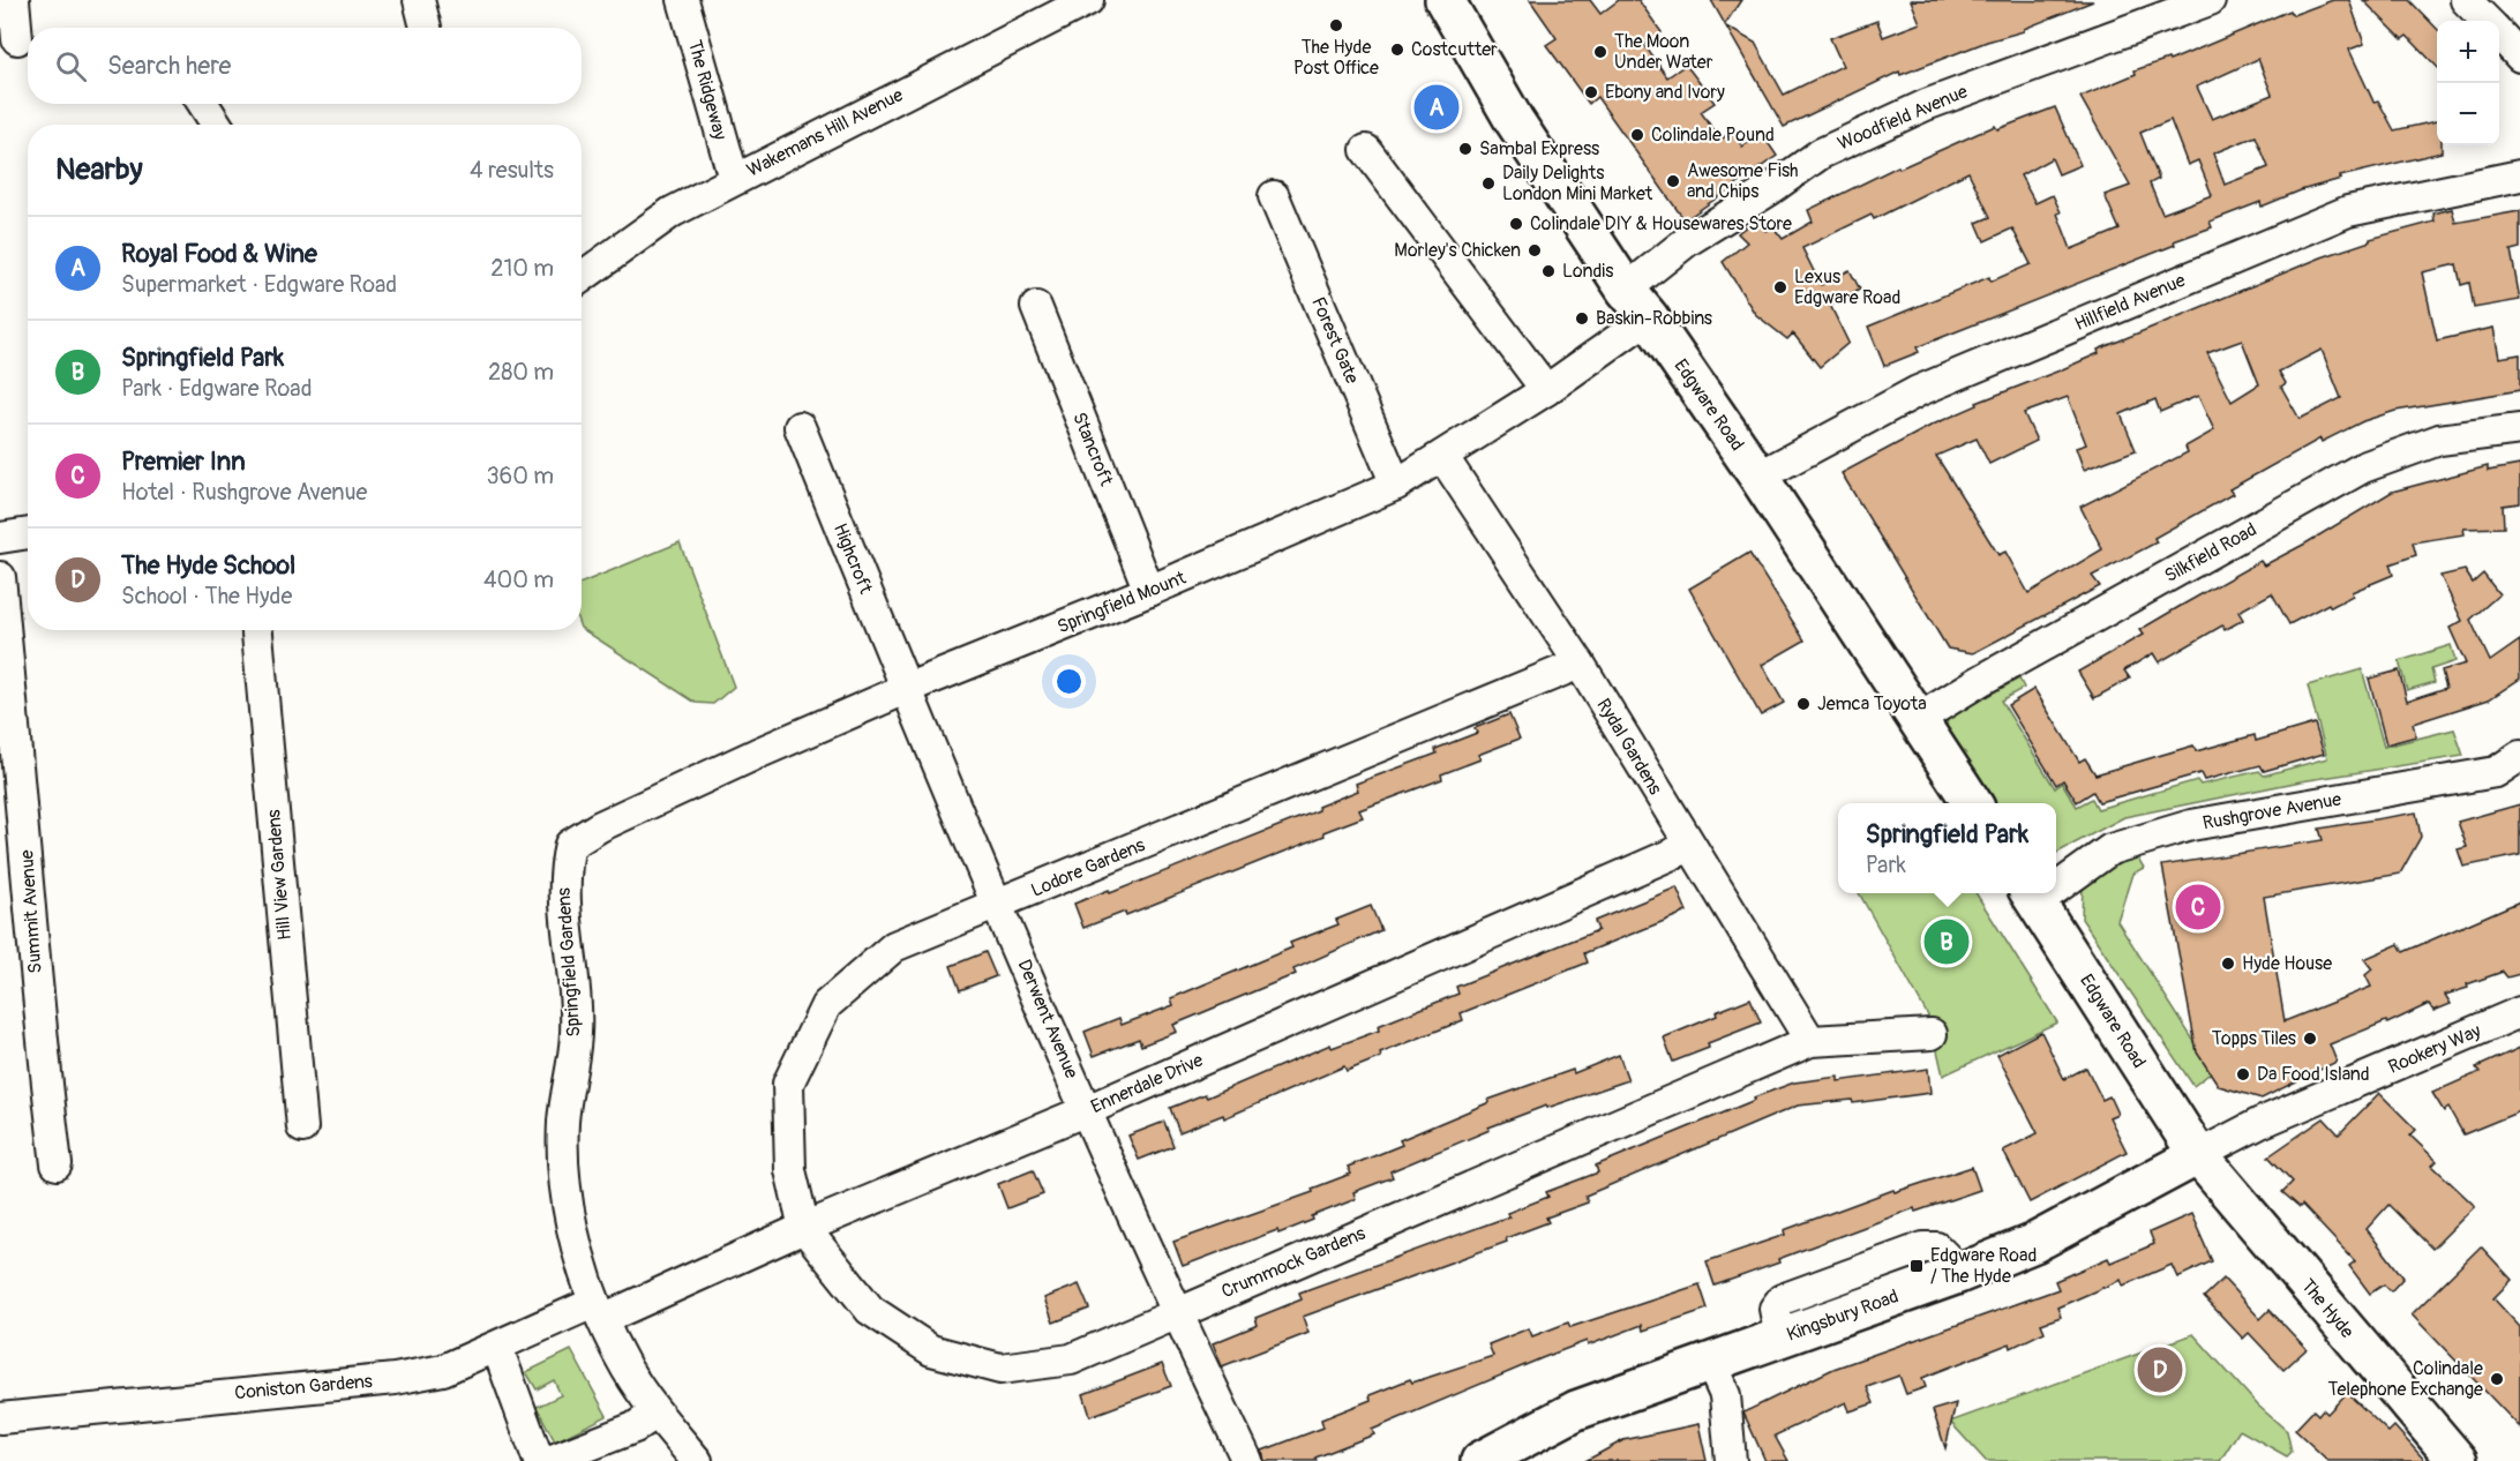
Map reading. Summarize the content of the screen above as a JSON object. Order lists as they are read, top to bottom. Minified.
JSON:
{"streets":{"main road":["Edgware Road","The Hyde","Kingsbury Road"],"street":["The Ridgeway","Woodfield Avenue","Wakemans Hill Avenue","Hillfield Avenue","Forest Gate","Stancroft","Silkfield Road","Highcroft","Springfield Mount","Rydal Gardens","Rushgrove Avenue","Lodore Gardens","Hill View Gardens","Summit Avenue","Springfield Gardens","Derwent Avenue","Rookery Way","Ennerdale Drive","Crummock Gardens","Coniston Gardens"]},"crossings":[["The Ridgeway","Wakemans Hill Avenue"],["Woodfield Avenue","Edgware Road"],["Woodfield Avenue","Springfield Mount"],["Hillfield Avenue","Edgware Road"],["Forest Gate","Springfield Mount"],["Edgware Road","Silkfield Road"],["Edgware Road","Springfield Mount"],["Edgware Road","Rookery Way"],["Edgware Road","The Hyde"],["Edgware Road","Kingsbury Road"],["Stancroft","Springfield Mount"],["Highcroft","Springfield Mount"],["Highcroft","Derwent Avenue"],["Springfield Mount","Rydal Gardens"],["Springfield Mount","Springfield Gardens"],["Springfield Mount","Derwent Avenue"],["Rydal Gardens","Lodore Gardens"],["Rydal Gardens","Ennerdale Drive"],["Rydal Gardens","Crummock Gardens"],["Lodore Gardens","Derwent Avenue"],["Lodore Gardens","Ennerdale Drive"],["Lodore Gardens","Crummock Gardens"],["Springfield Gardens","Ennerdale Drive"],["Springfield Gardens","Coniston Gardens"],["Derwent Avenue","Ennerdale Drive"],["Derwent Avenue","Crummock Gardens"],["Rookery Way","The Hyde"],["Rookery Way","Kingsbury Road"],["Ennerdale Drive","Crummock Gardens"],["Ennerdale Drive","Coniston Gardens"],["The Hyde","Kingsbury Road"]],"places":{"other":["The Hyde Post Office","Costcutter","The Moon Under Water","Ebony and Ivory","Colindale Pound","Sambal Express","Awesome Fish and Chips","Daily Delights London Mini Market","Colindale DIY & Housewares Store","Morley's Chicken","Londis","Lexus Edgware Road","Baskin-Robbins","Jemca Toyota","Hyde House","Topps Tiles","Da Food Island","Colindale Telephone Exchange"],"transit":["Edgware Road / The Hyde"]},"page":{"map_buttons":["+","−"],"search":"Search here","pins":["A","C","B","D"],"heading":["Nearby","4 results"],"list":[{"mark":"A","name":"Royal Food & Wine","note":"Supermarket · Edgware Road","value":"210 m"},{"mark":"B","name":"Springfield Park","note":"Park · Edgware Road","value":"280 m"},{"mark":"C","name":"Premier Inn","note":"Hotel · Rushgrove Avenue","value":"360 m"},{"mark":"D","name":"The Hyde School","note":"School · The Hyde","value":"400 m"}],"popup":["Springfield Park","Park"]}}
